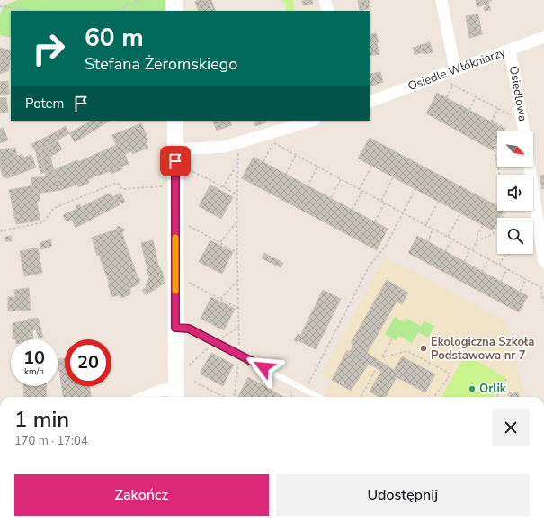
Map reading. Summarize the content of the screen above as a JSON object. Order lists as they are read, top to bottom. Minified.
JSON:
{"streets":{"street":["Osiedle Włókniarzy","Osiedlowa"]},"crossings":[["Osiedle Włókniarzy","Osiedlowa"]],"places":["Ekologiczna Szkoła Podstawowa nr 7","Orlik"],"north":"bottom right","page":{"turn":["60 m","Stefana Żeromskiego"],"then":"Potem","speed":"10 km/h","limit":"20","heading":["1 min","170 m · 17:04"],"buttons":["Zakończ","Udostępnij"]}}
